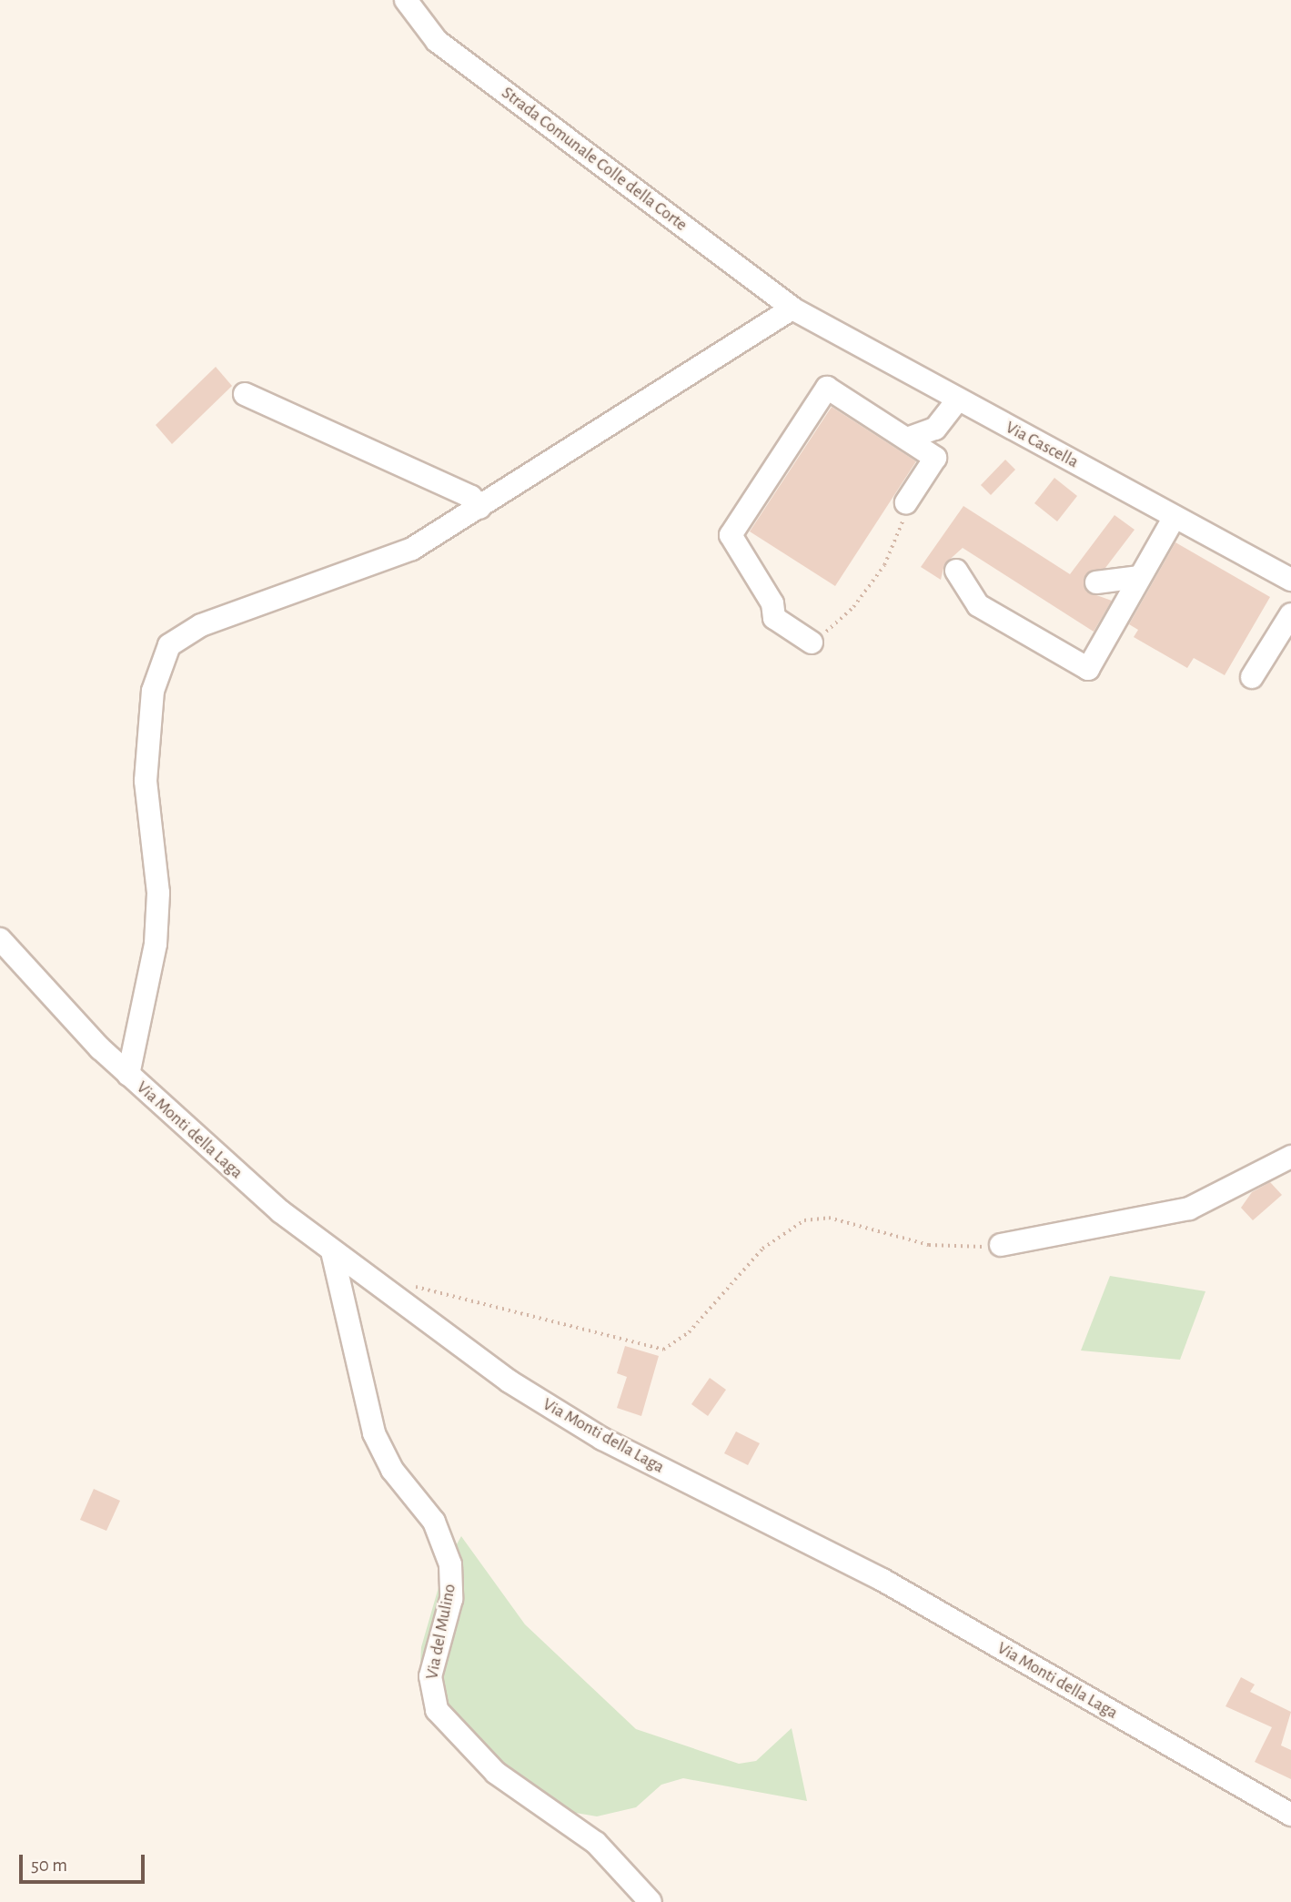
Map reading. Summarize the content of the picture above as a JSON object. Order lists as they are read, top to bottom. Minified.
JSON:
{"streets":{"street":["Strada Comunale Colle della Corte","Via Cascella","Via Monti della Laga","Via del Mulino"]},"crossings":[["Strada Comunale Colle della Corte","Via Cascella"],["Via Monti della Laga","Via del Mulino"]],"scale_bar":"50 m"}
